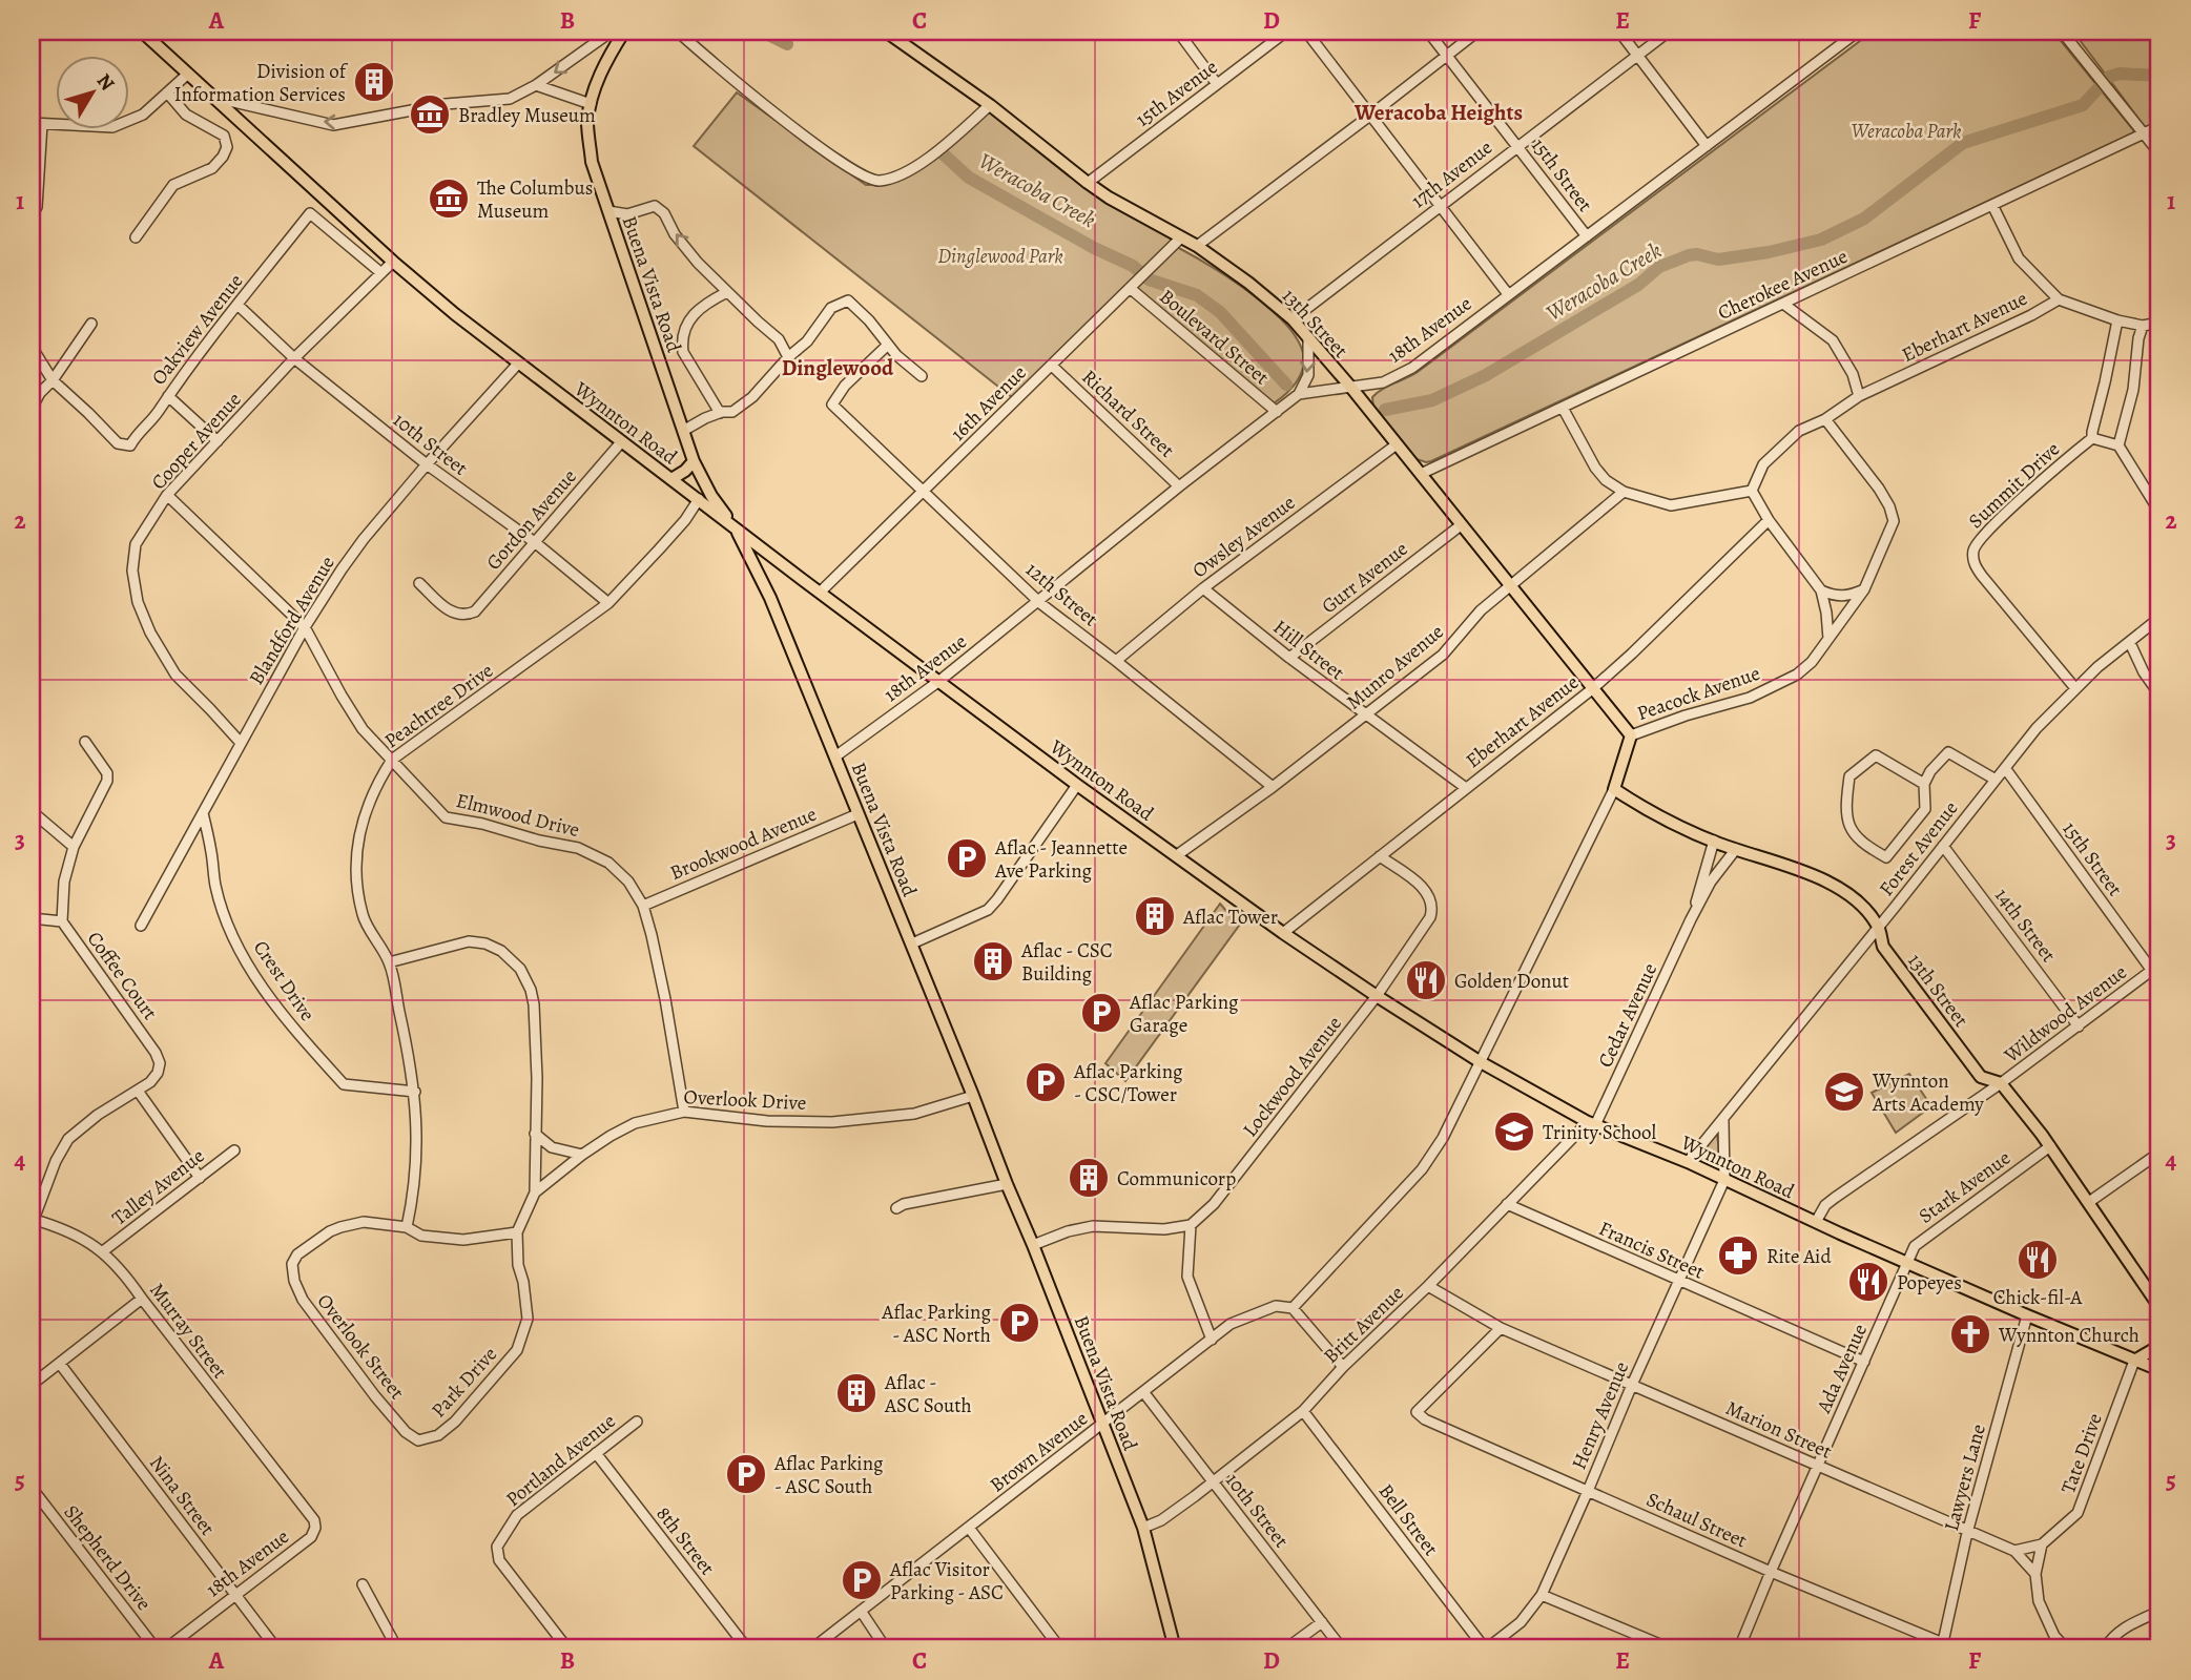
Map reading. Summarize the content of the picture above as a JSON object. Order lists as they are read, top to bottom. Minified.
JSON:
{"streets":{"main road":["Buena Vista Road","13th Street","Wynnton Road","Peacock Avenue"],"street":["15th Avenue","17th Avenue","15th Street","Cherokee Avenue","Eberhart Avenue","Oakview Avenue","18th Avenue","Boulevard Street","16th Avenue","Richard Street","Cooper Avenue","10th Street","Summit Drive","Gordon Avenue","Owsley Avenue","Gurr Avenue","12th Street","Blandford Avenue","Hill Street","Munro Avenue","Peachtree Drive","Elmwood Drive","Brookwood Avenue","Forest Avenue","14th Street","Coffee Court","Crest Drive","Wildwood Avenue","Cedar Avenue","Lockwood Avenue","Overlook Drive","Talley Avenue","Stark Avenue","Francis Street","Britt Avenue","Murray Street","Overlook Street","Ada Avenue","Park Drive","Henry Avenue","Marion Street","Brown Avenue","Tate Drive","Portland Avenue","Lawyers Lane","Nina Street","Bell Street","Schaul Street","8th Street","Shepherd Drive"]},"crossings":[["15th Avenue","13th Street"],["17th Avenue","15th Street"],["17th Avenue","13th Street"],["15th Street","18th Avenue"],["15th Street","Forest Avenue"],["15th Street","Wildwood Avenue"],["Buena Vista Road","18th Avenue"],["Buena Vista Road","Wynnton Road"],["Buena Vista Road","Brookwood Avenue"],["Buena Vista Road","Overlook Drive"],["Buena Vista Road","Britt Avenue"],["Buena Vista Road","Brown Avenue"],["Cherokee Avenue","13th Street"],["13th Street","Eberhart Avenue"],["13th Street","18th Avenue"],["13th Street","16th Avenue"],["13th Street","Owsley Avenue"],["13th Street","Gurr Avenue"],["13th Street","Munro Avenue"],["13th Street","Peacock Avenue"],["13th Street","Forest Avenue"],["13th Street","Wildwood Avenue"],["13th Street","Stark Avenue"],["Eberhart Avenue","Wynnton Road"],["Eberhart Avenue","Hill Street"],["Eberhart Avenue","Peacock Avenue"],["Eberhart Avenue","Lockwood Avenue"],["Oakview Avenue","Cooper Avenue"],["Oakview Avenue","10th Street"],["18th Avenue","Boulevard Street"],["18th Avenue","Richard Street"],["18th Avenue","Wynnton Road"],["18th Avenue","12th Street"],["18th Avenue","Murray Street"],["18th Avenue","Nina Street"],["Boulevard Street","16th Avenue"],["16th Avenue","Richard Street"],["16th Avenue","Wynnton Road"],["16th Avenue","12th Street"],["Wynnton Road","Cooper Avenue"],["Wynnton Road","Gordon Avenue"],["Wynnton Road","Blandford Avenue"],["Wynnton Road","Munro Avenue"],["Wynnton Road","Peacock Avenue"],["Wynnton Road","Peachtree Drive"],["Wynnton Road","Forest Avenue"],["Wynnton Road","Wildwood Avenue"],["Wynnton Road","Cedar Avenue"],["Wynnton Road","Lockwood Avenue"],["Wynnton Road","Stark Avenue"],["Wynnton Road","Britt Avenue"],["Wynnton Road","Ada Avenue"],["Wynnton Road","Henry Avenue"],["Wynnton Road","Tate Drive"],["Wynnton Road","Lawyers Lane"],["Cooper Avenue","10th Street"],["Cooper Avenue","Blandford Avenue"],["Cooper Avenue","Elmwood Drive"],["10th Street","Gordon Avenue"],["10th Street","Blandford Avenue"],["10th Street","Peachtree Drive"],["10th Street","Britt Avenue"],["10th Street","Brown Avenue"],["Summit Drive","Forest Avenue"],["Owsley Avenue","12th Street"],["Owsley Avenue","Hill Street"],["Gurr Avenue","Hill Street"],["12th Street","Munro Avenue"],["Blandford Avenue","Elmwood Drive"],["Blandford Avenue","Crest Drive"],["Hill Street","Munro Avenue"],["Peachtree Drive","Elmwood Drive"],["Peachtree Drive","Crest Drive"],["Peachtree Drive","Overlook Street"],["Peachtree Drive","Park Drive"],["Elmwood Drive","Brookwood Avenue"],["Elmwood Drive","Overlook Drive"],["Forest Avenue","14th Street"],["14th Street","Wildwood Avenue"],["Cedar Avenue","Britt Avenue"],["Overlook Drive","Park Drive"],["Talley Avenue","Murray Street"],["Stark Avenue","Ada Avenue"],["Francis Street","Britt Avenue"],["Francis Street","Ada Avenue"],["Francis Street","Henry Avenue"],["Britt Avenue","Marion Street"],["Britt Avenue","Bell Street"],["Overlook Street","Park Drive"],["Ada Avenue","Marion Street"],["Ada Avenue","Schaul Street"],["Henry Avenue","Marion Street"],["Henry Avenue","Bell Street"],["Henry Avenue","Schaul Street"],["Marion Street","Tate Drive"],["Marion Street","Lawyers Lane"],["Marion Street","Schaul Street"],["Portland Avenue","8th Street"],["Lawyers Lane","Schaul Street"]],"districts":["Weracoba Heights","Dinglewood"],"water":["Weracoba Creek"],"parks":["Weracoba Park","Dinglewood Park"],"places":{"building":["Division of Information Services","Aflac Tower","Aflac - CSC Building","Communicorp","Aflac - ASC South"],"museum":["Bradley Museum","The Columbus Museum"],"parking":["Aflac - Jeannette Ave Parking","Aflac Parking Garage","Aflac Parking - CSC/Tower","Aflac Parking - ASC North","Aflac Parking - ASC South","Aflac Visitor Parking - ASC"],"restaurant":["Golden Donut","Chick-fil-A","Popeyes"],"school or university":["Wynnton Arts Academy","Trinity School"],"pharmacy":["Rite Aid"],"church":["Wynnton Church"]},"north":"top right","grid":{"columns":["A","B","C","D","E","F"],"rows":["1","2","3","4","5"]}}
